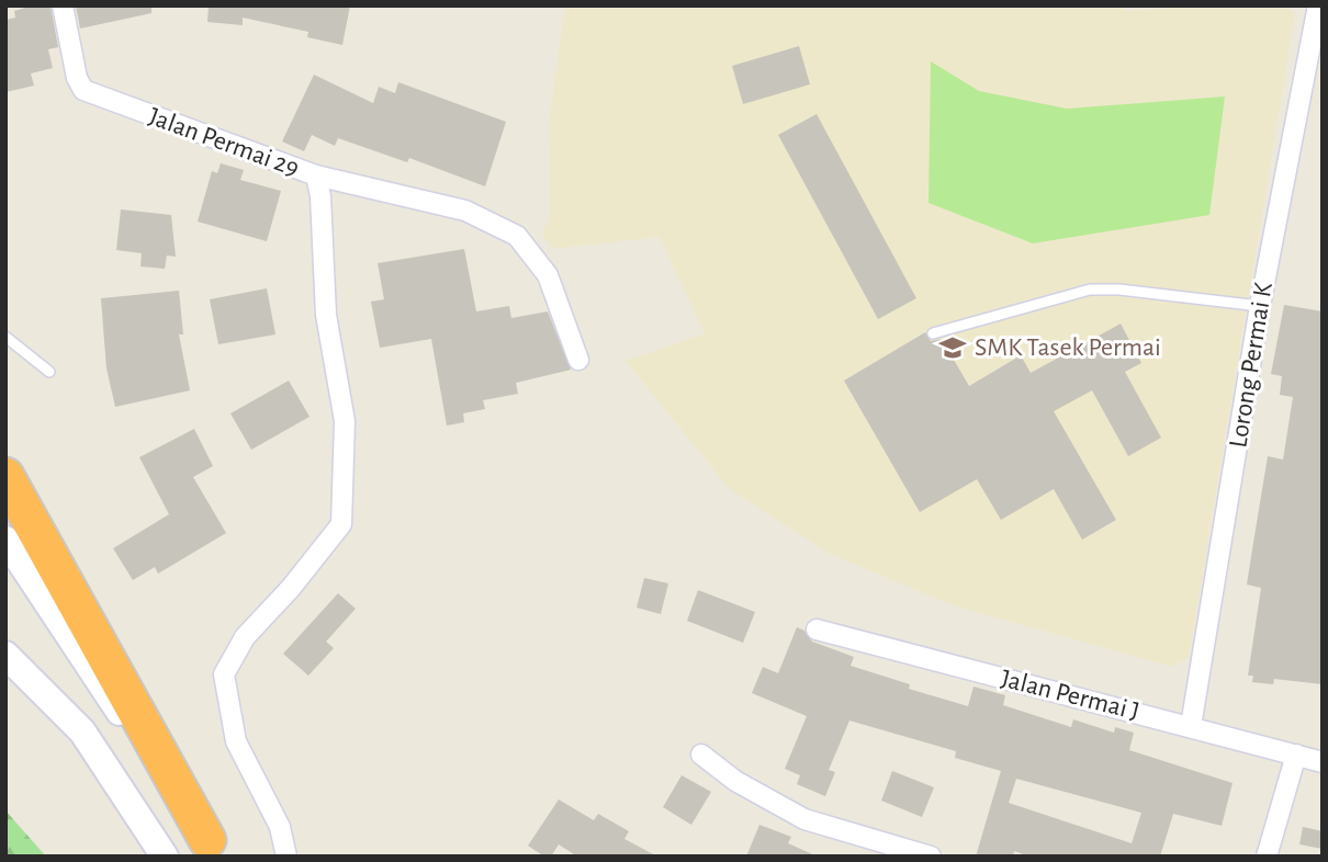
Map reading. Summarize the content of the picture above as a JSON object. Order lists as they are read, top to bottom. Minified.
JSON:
{"streets":{"street":["Jalan Permai 29","Lorong Permai K","Jalan Permai J"]},"crossings":[["Lorong Permai K","Jalan Permai J"]],"places":{"school or university":["SMK Tasek Permai"]}}
